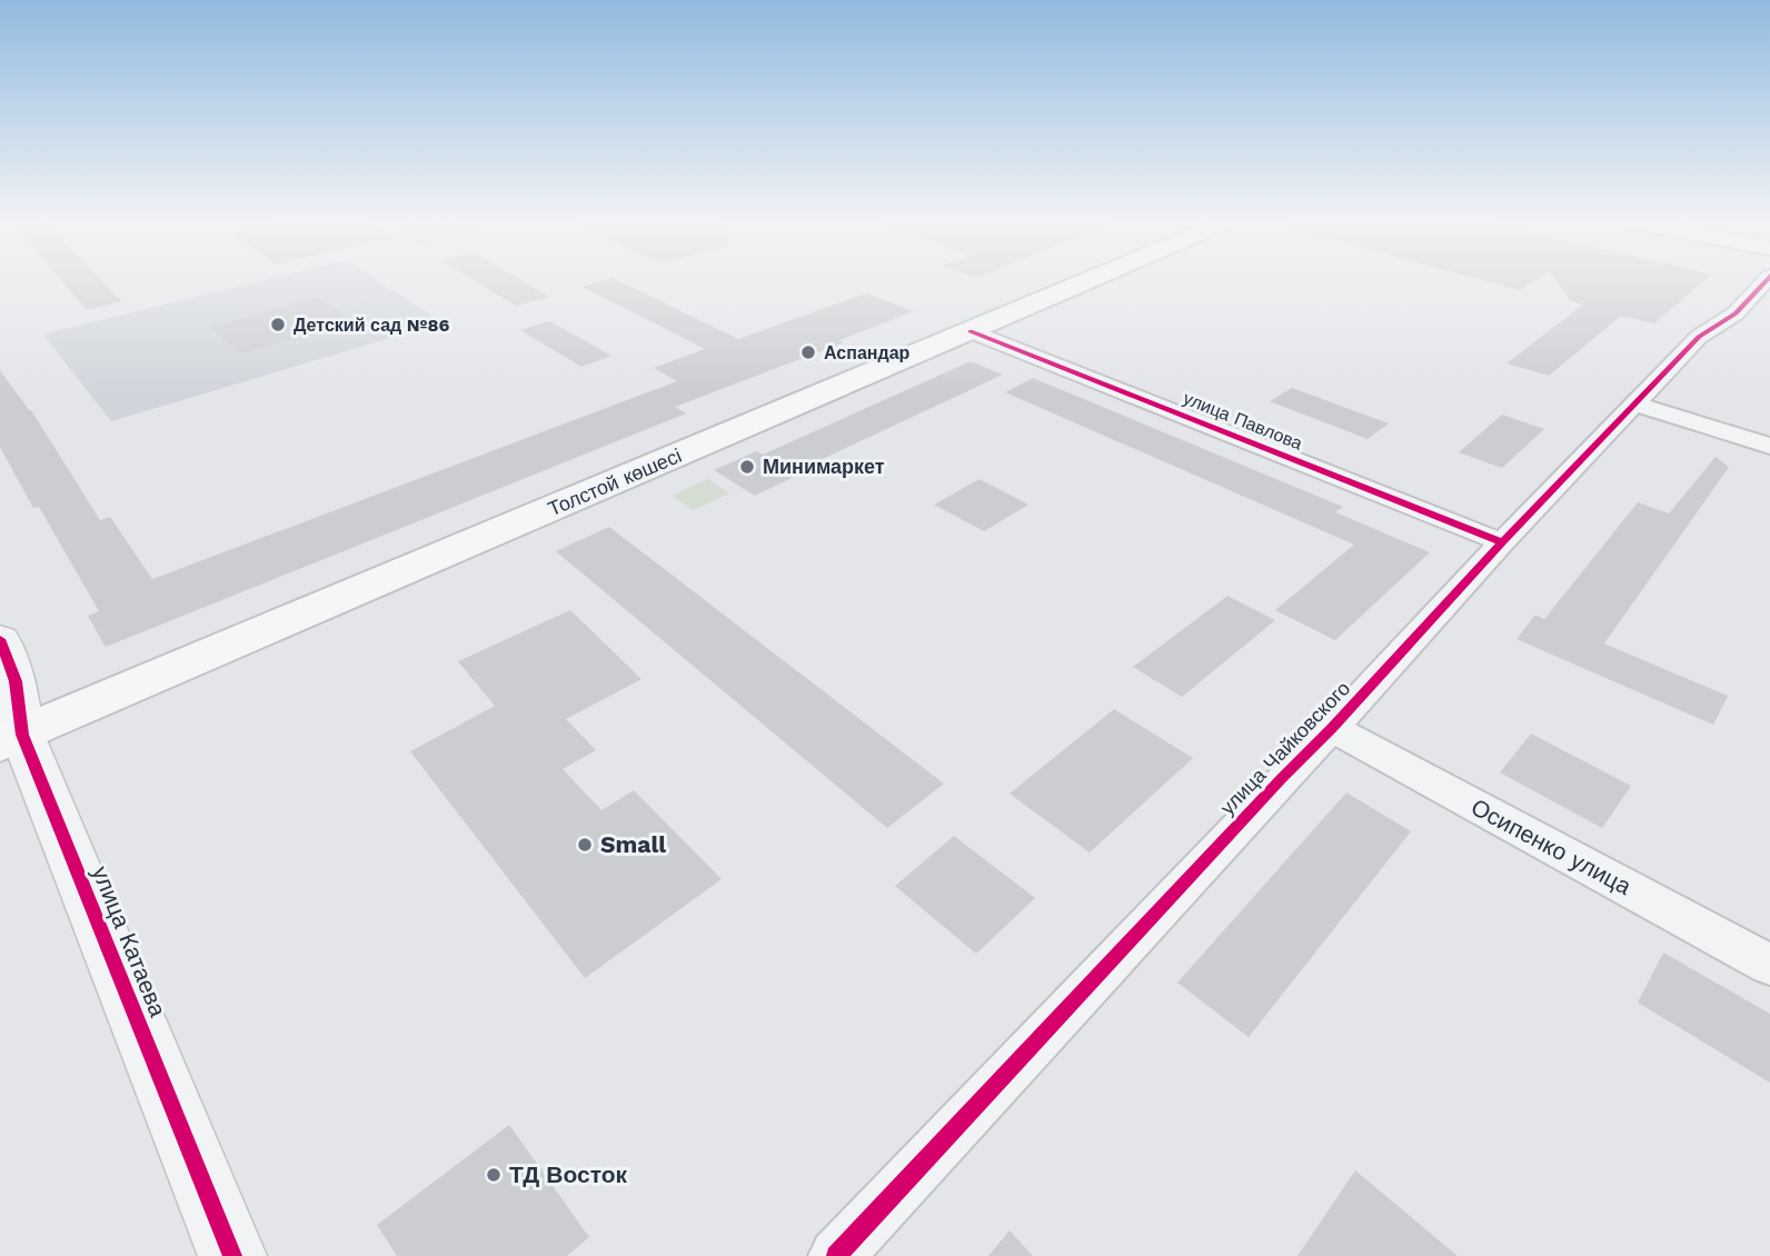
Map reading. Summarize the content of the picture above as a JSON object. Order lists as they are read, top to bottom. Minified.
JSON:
{"streets":{"main road":["Толстой көшесі"],"street":["улица Павлова","улица Чайковского","Осипенко улица","улица Катаева"]},"crossings":[["улица Павлова","Толстой көшесі"],["улица Павлова","улица Чайковского"],["Толстой көшесі","улица Катаева"],["улица Чайковского","Осипенко улица"]],"places":["Детский сад №86","Аспандар","Минимаркет","Small","ТД Восток"]}
